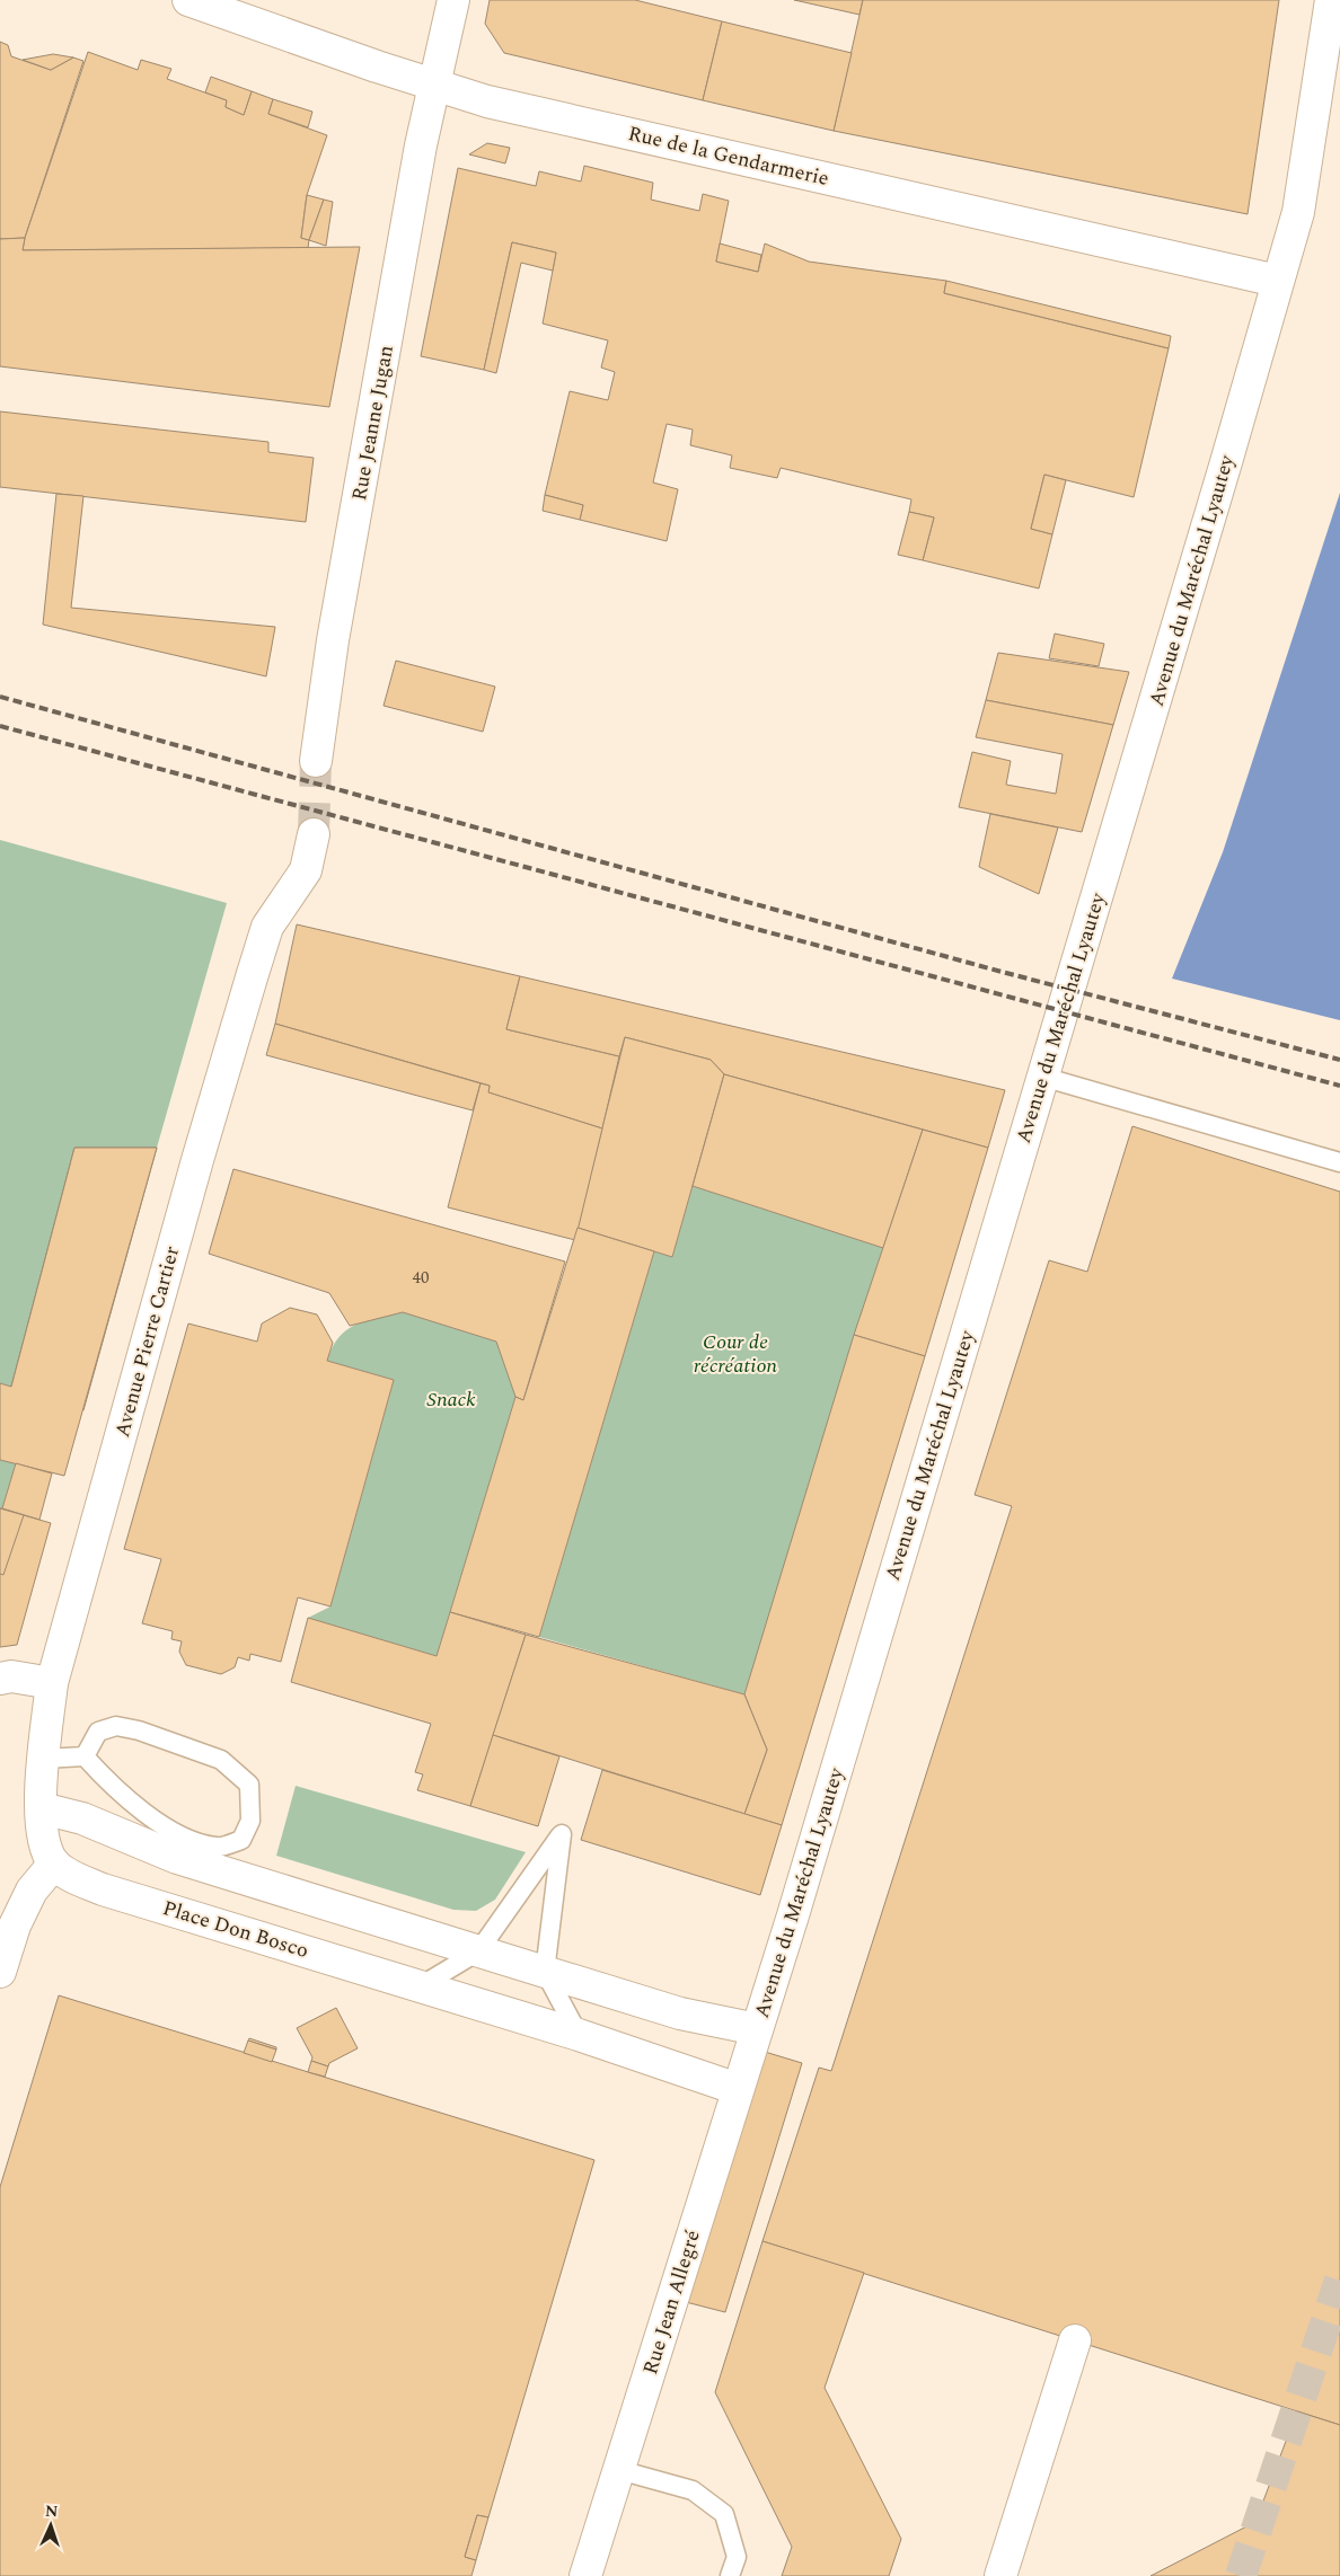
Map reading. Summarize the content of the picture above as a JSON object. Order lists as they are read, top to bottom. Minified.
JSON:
{"streets":{"street":["Rue de la Gendarmerie","Rue Jeanne Jugan","Avenue du Maréchal Lyautey","Avenue Pierre Cartier","Place Don Bosco","Rue Jean Allegré"]},"crossings":[["Rue de la Gendarmerie","Rue Jeanne Jugan"],["Rue de la Gendarmerie","Avenue du Maréchal Lyautey"],["Avenue du Maréchal Lyautey","Rue Jean Allegré"],["Avenue Pierre Cartier","Place Don Bosco"],["Place Don Bosco","Rue Jean Allegré"]],"parks":["Cour de récréation","Snack"],"house_numbers":["40"],"north":"top"}
